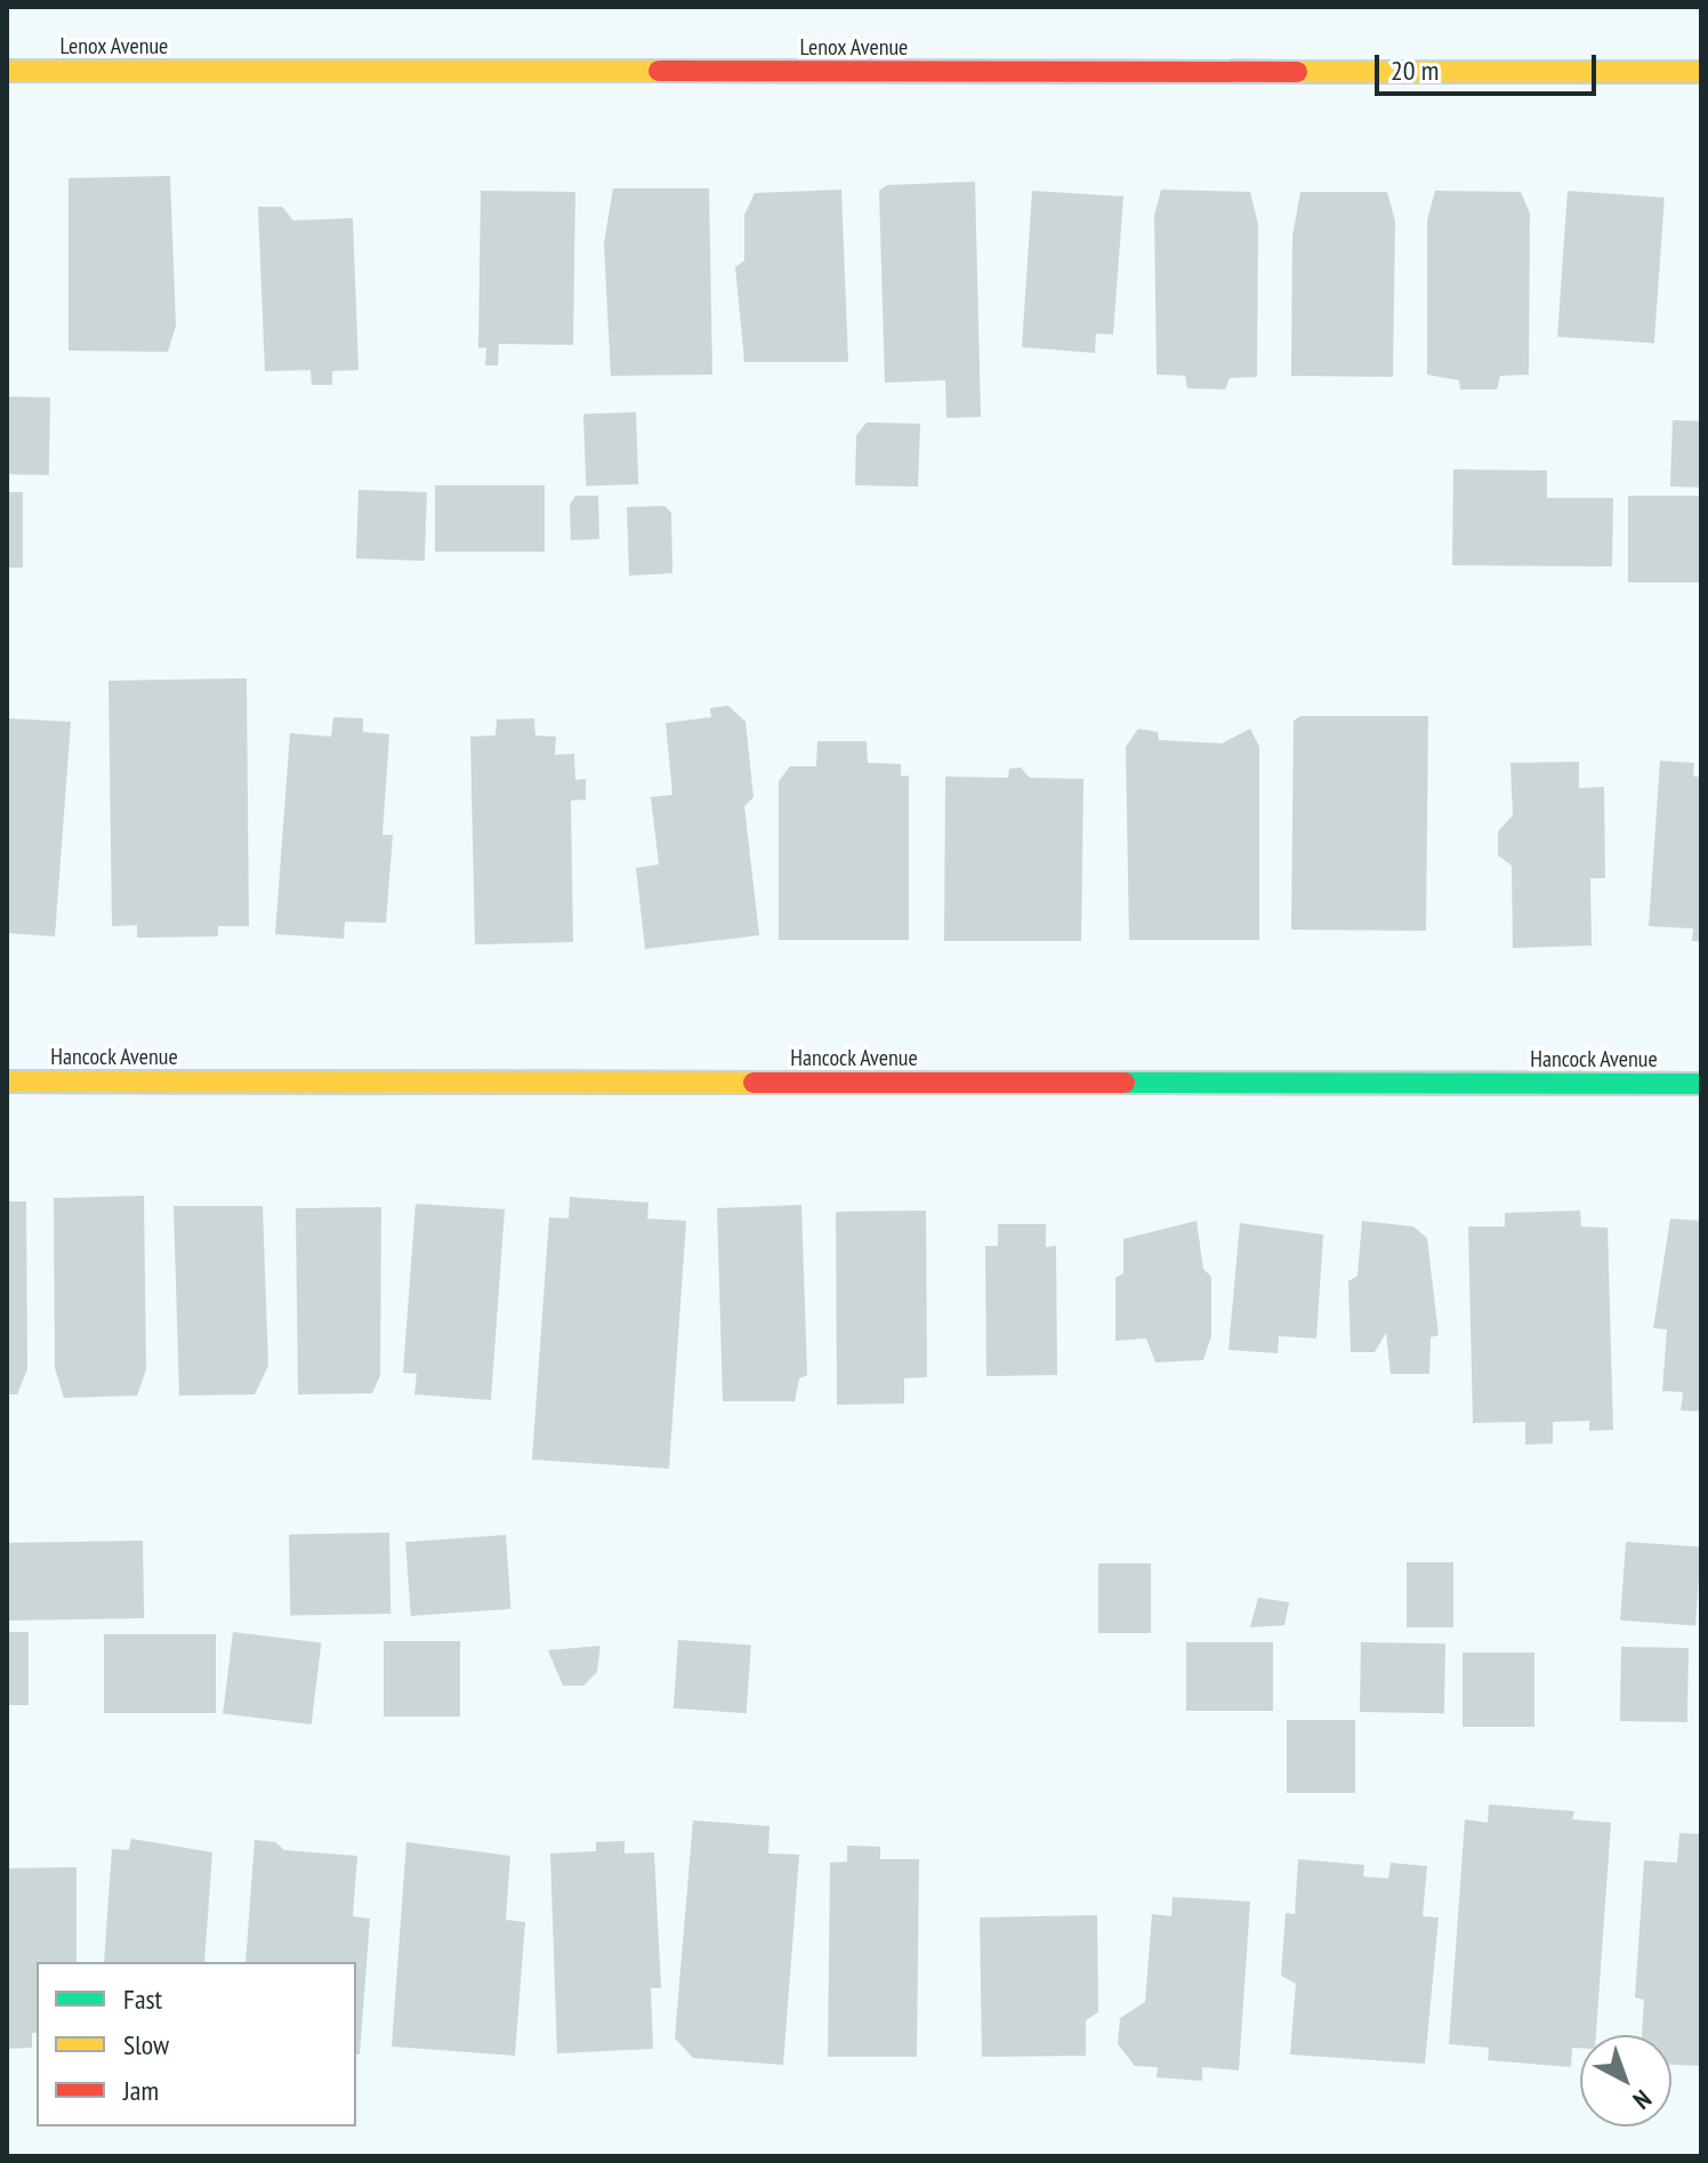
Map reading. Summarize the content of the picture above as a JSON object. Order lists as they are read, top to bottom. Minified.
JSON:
{"streets":{"street":["Lenox Avenue","Hancock Avenue"]},"legend":["Fast","Slow","Jam"],"scale_bar":"20 m","north":"bottom right"}
